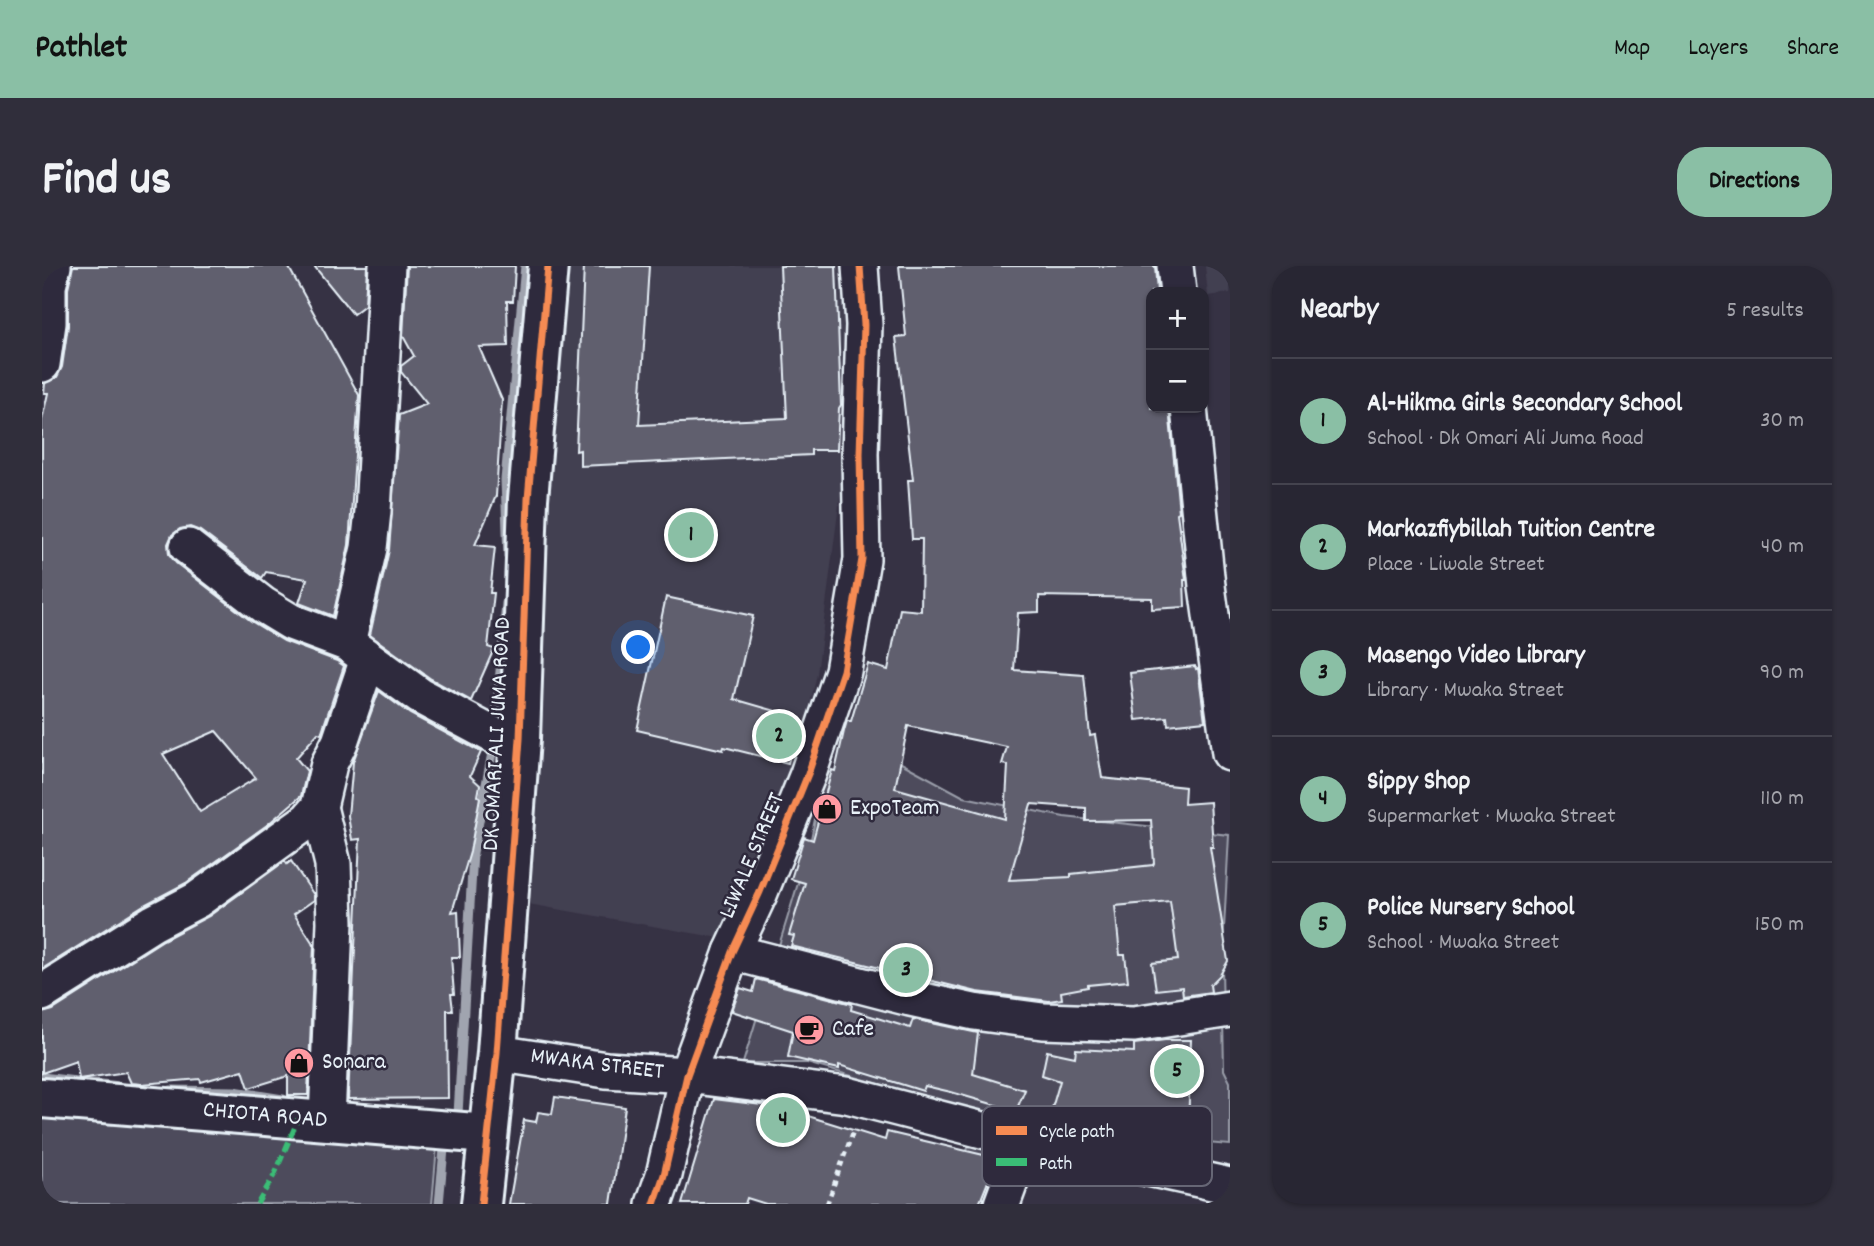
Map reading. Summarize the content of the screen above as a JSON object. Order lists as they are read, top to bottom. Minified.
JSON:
{"streets":{"street":["DK OMARI ALI JUMA ROAD","LIWALE STREET","MWAKA STREET","CHIOTA ROAD"]},"crossings":[["DK OMARI ALI JUMA ROAD","MWAKA STREET"],["DK OMARI ALI JUMA ROAD","CHIOTA ROAD"],["LIWALE STREET","MWAKA STREET"]],"places":{"shop":["ExpoTeam","Sonara"],"cafe":["Cafe"]},"legend":["Cycle path","Path"],"page":{"header":"Pathlet","nav":["Map","Layers","Share"],"title":"Find us","buttons":"Directions","heading":["Nearby","5 results"],"map_buttons":["+","−"],"list":[{"mark":"1","name":"Al-Hikma Girls Secondary School","note":"School · Dk Omari Ali Juma Road","value":"30 m"},{"mark":"2","name":"Markazfiybillah Tuition Centre","note":"Place · Liwale Street","value":"40 m"},{"mark":"3","name":"Masengo Video Library","note":"Library · Mwaka Street","value":"90 m"},{"mark":"4","name":"Sippy Shop","note":"Supermarket · Mwaka Street","value":"110 m"},{"mark":"5","name":"Police Nursery School","note":"School · Mwaka Street","value":"150 m"}],"pins":["1","2","3","5","4"]}}
